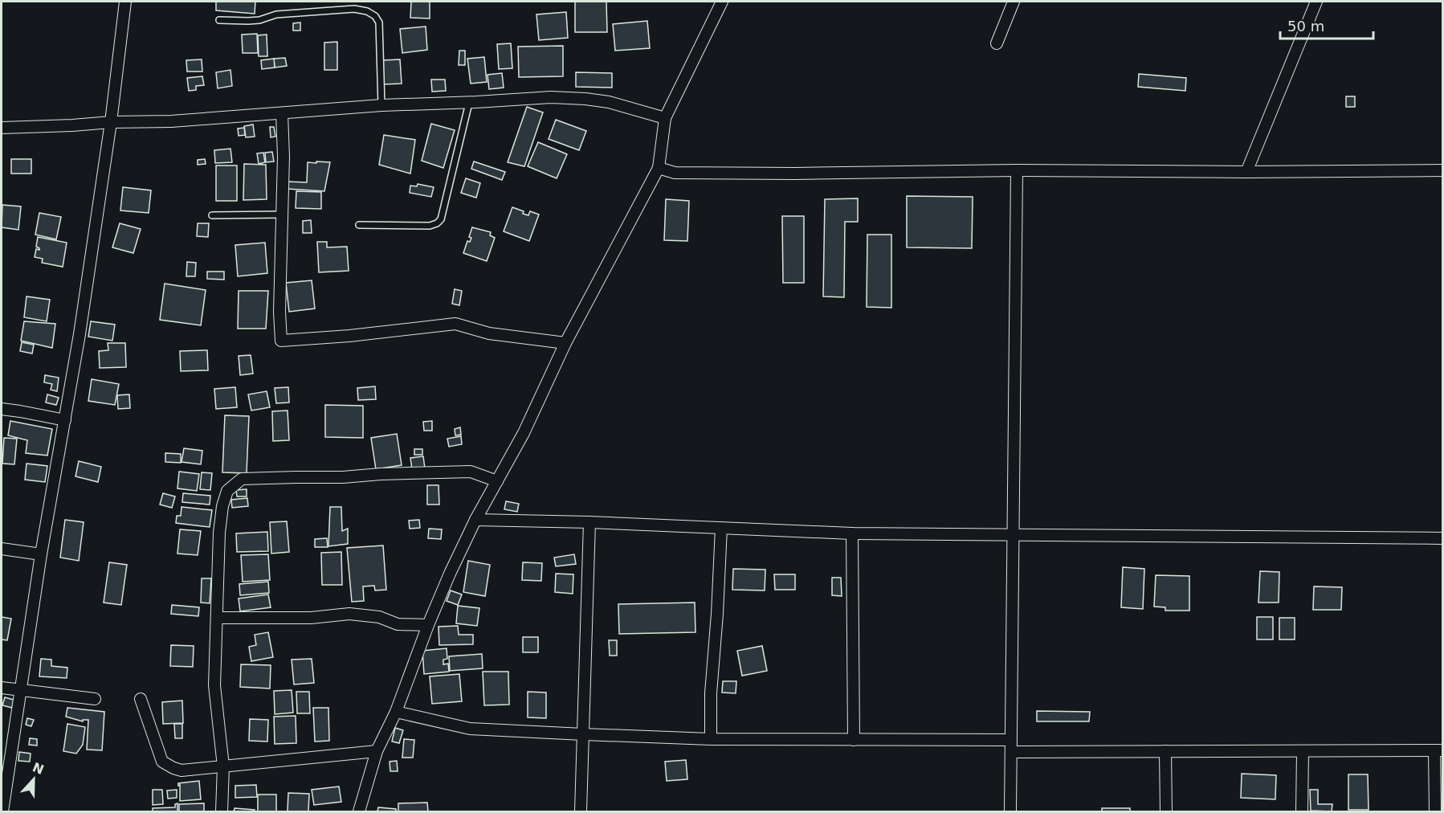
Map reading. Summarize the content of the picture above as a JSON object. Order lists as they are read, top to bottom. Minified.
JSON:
{"scale_bar":"50 m","north":"top"}
